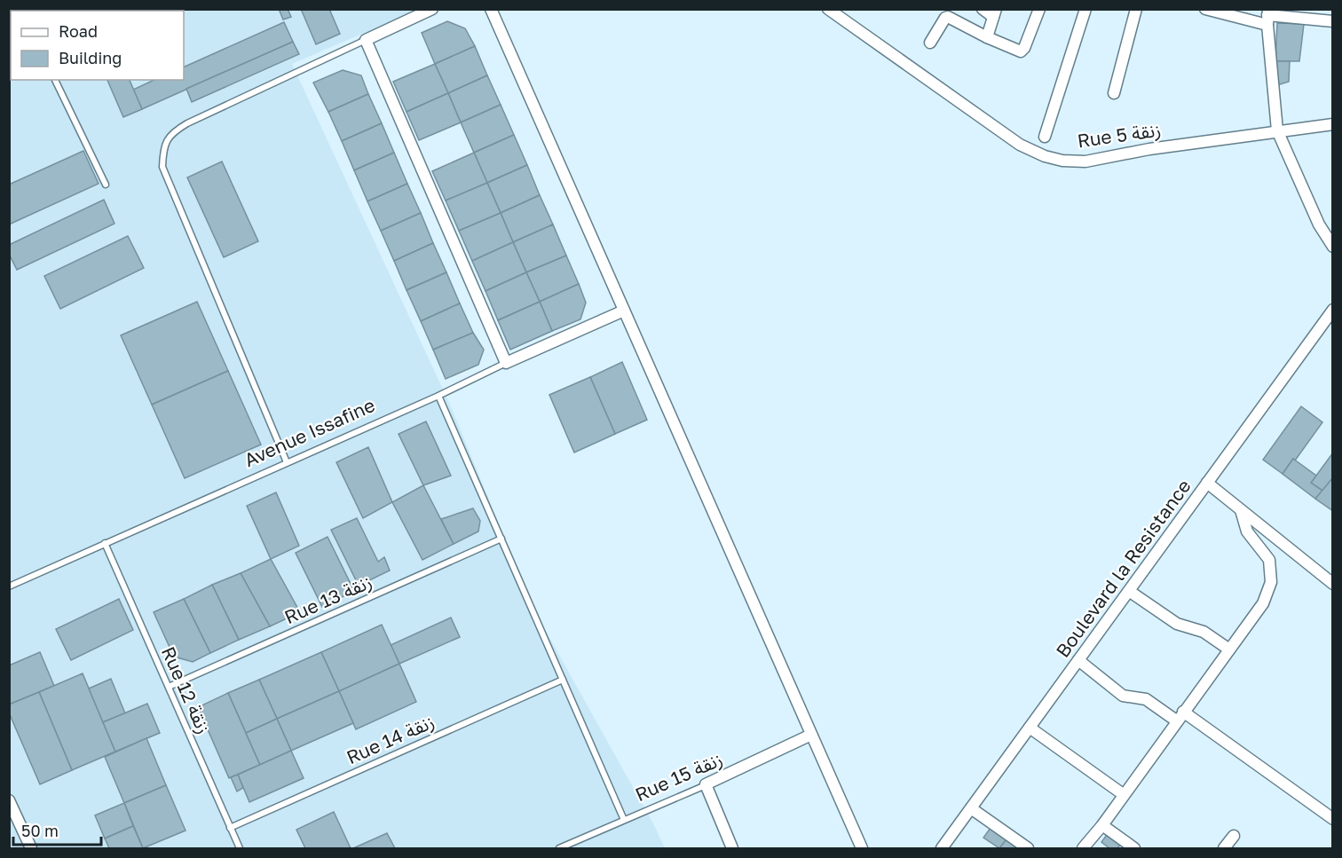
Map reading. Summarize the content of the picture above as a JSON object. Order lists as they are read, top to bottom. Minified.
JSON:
{"streets":{"street":["Rue 5 زنقة","Avenue Issafine","Boulevard la Resistance","Rue 15 زنقة"],"lane":["Rue 13 زنقة","Rue 12 زنقة","Rue 14 زنقة"]},"crossings":[["Avenue Issafine","Rue 12 زنقة"],["Rue 13 زنقة","Rue 12 زنقة"],["Rue 12 زنقة","Rue 14 زنقة"]],"legend":["Road","Building"],"scale_bar":"50 m"}
